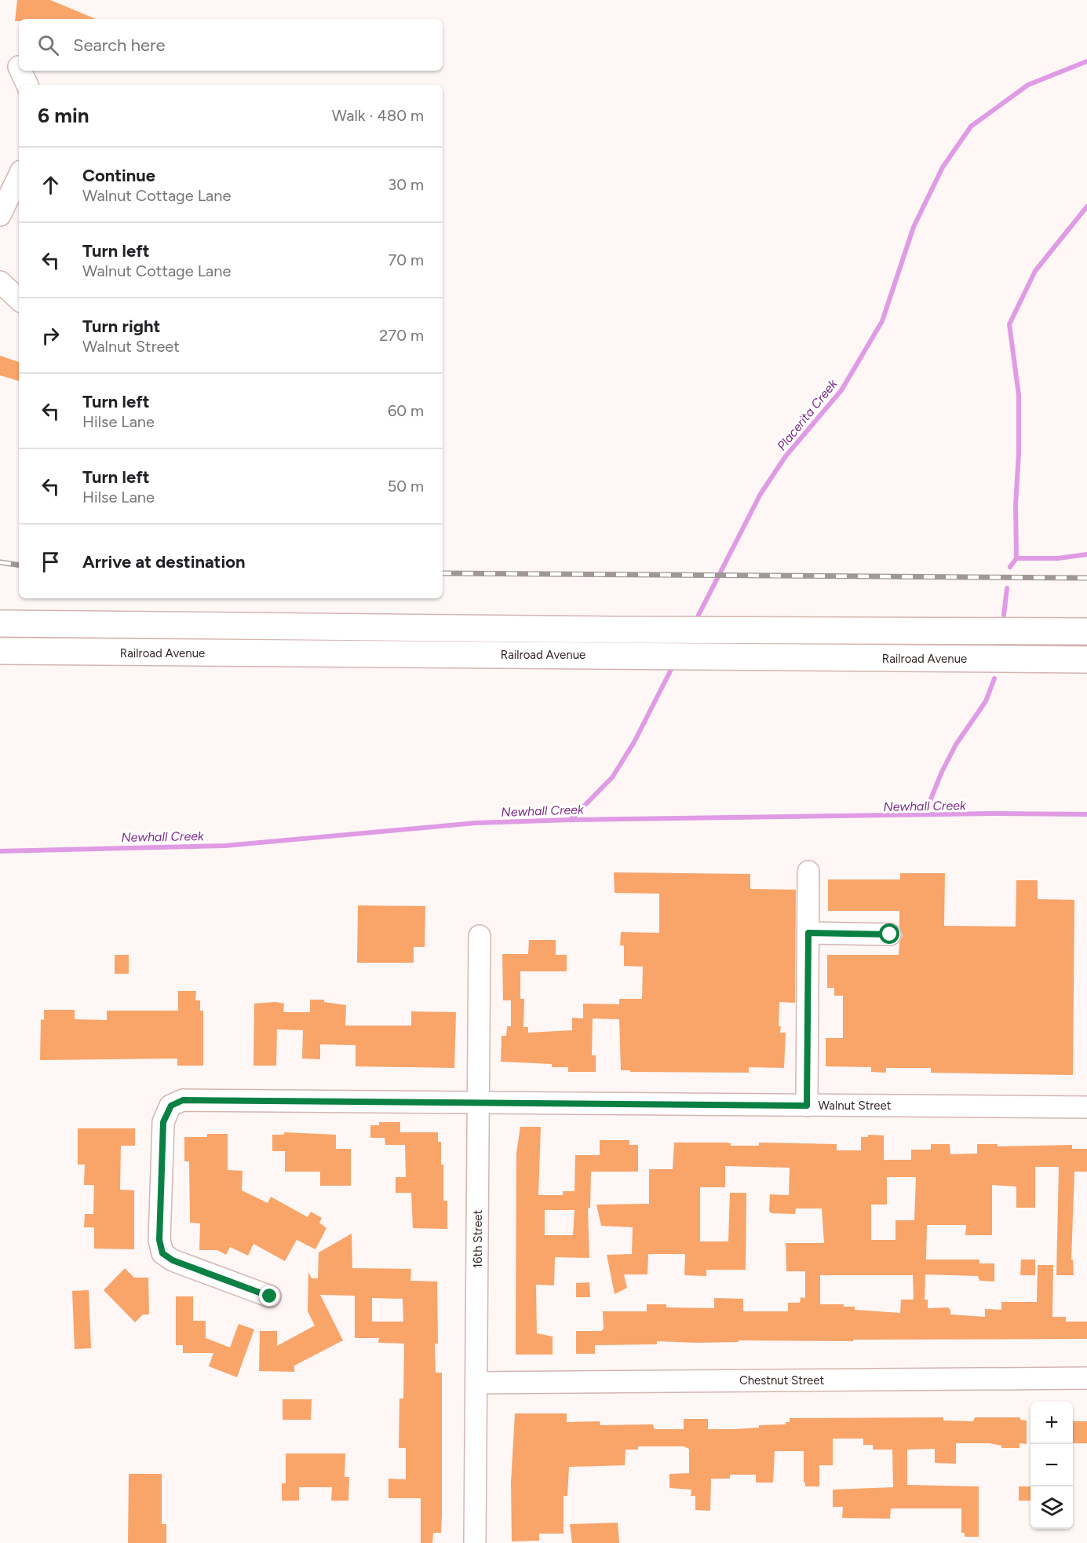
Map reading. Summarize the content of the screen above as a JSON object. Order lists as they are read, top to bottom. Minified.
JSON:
{"streets":{"main road":["Railroad Avenue"],"street":["Walnut Street","16th Street","Chestnut Street"]},"crossings":[["Walnut Street","16th Street"],["16th Street","Chestnut Street"]],"water":["Placerita Creek","Newhall Creek"],"page":{"search":"Search here","heading":["6 min","Walk · 480 m"],"list":[["Continue","Walnut Cottage Lane","30 m"],["Turn left","Walnut Cottage Lane","70 m"],["Turn right","Walnut Street","270 m"],["Turn left","Hilse Lane","60 m"],["Turn left","Hilse Lane","50 m"],"Arrive at destination"],"map_buttons":["+","−"]}}
